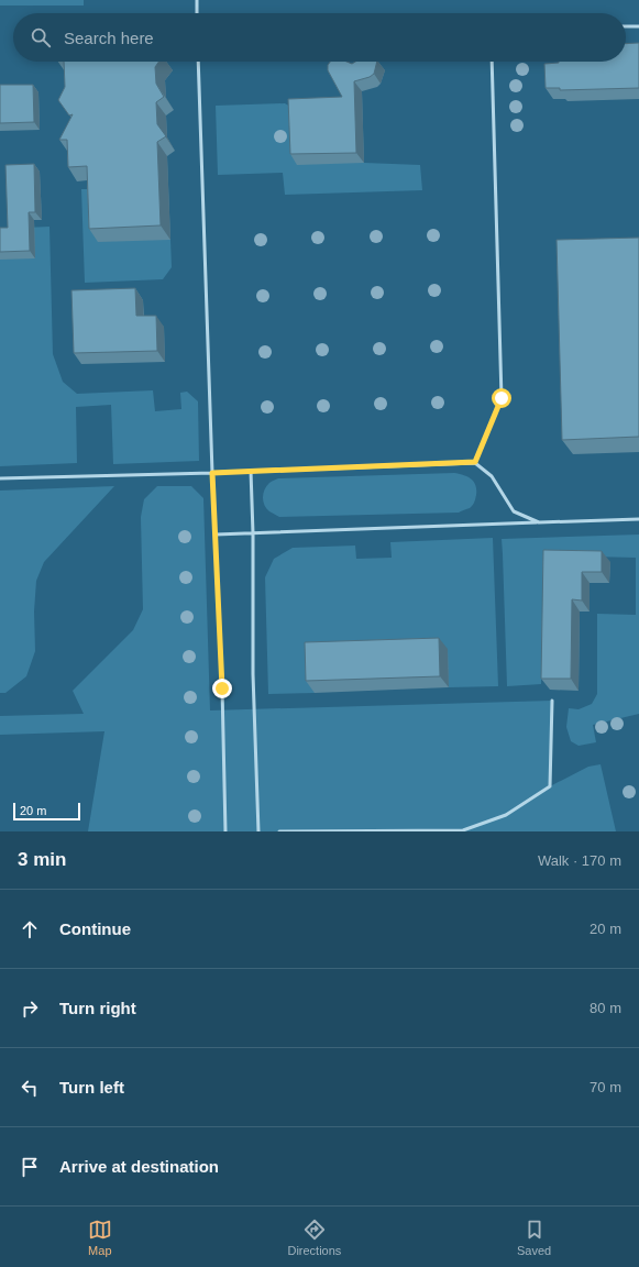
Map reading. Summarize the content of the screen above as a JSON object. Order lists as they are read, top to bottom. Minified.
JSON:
{"scale_bar":"20 m","page":{"search":"Search here","scale":"20 m","heading":["3 min","Walk · 170 m"],"list":[["Continue","20 m"],["Turn right","80 m"],["Turn left","70 m"],"Arrive at destination"],"nav":["Map","Directions","Saved"]}}
